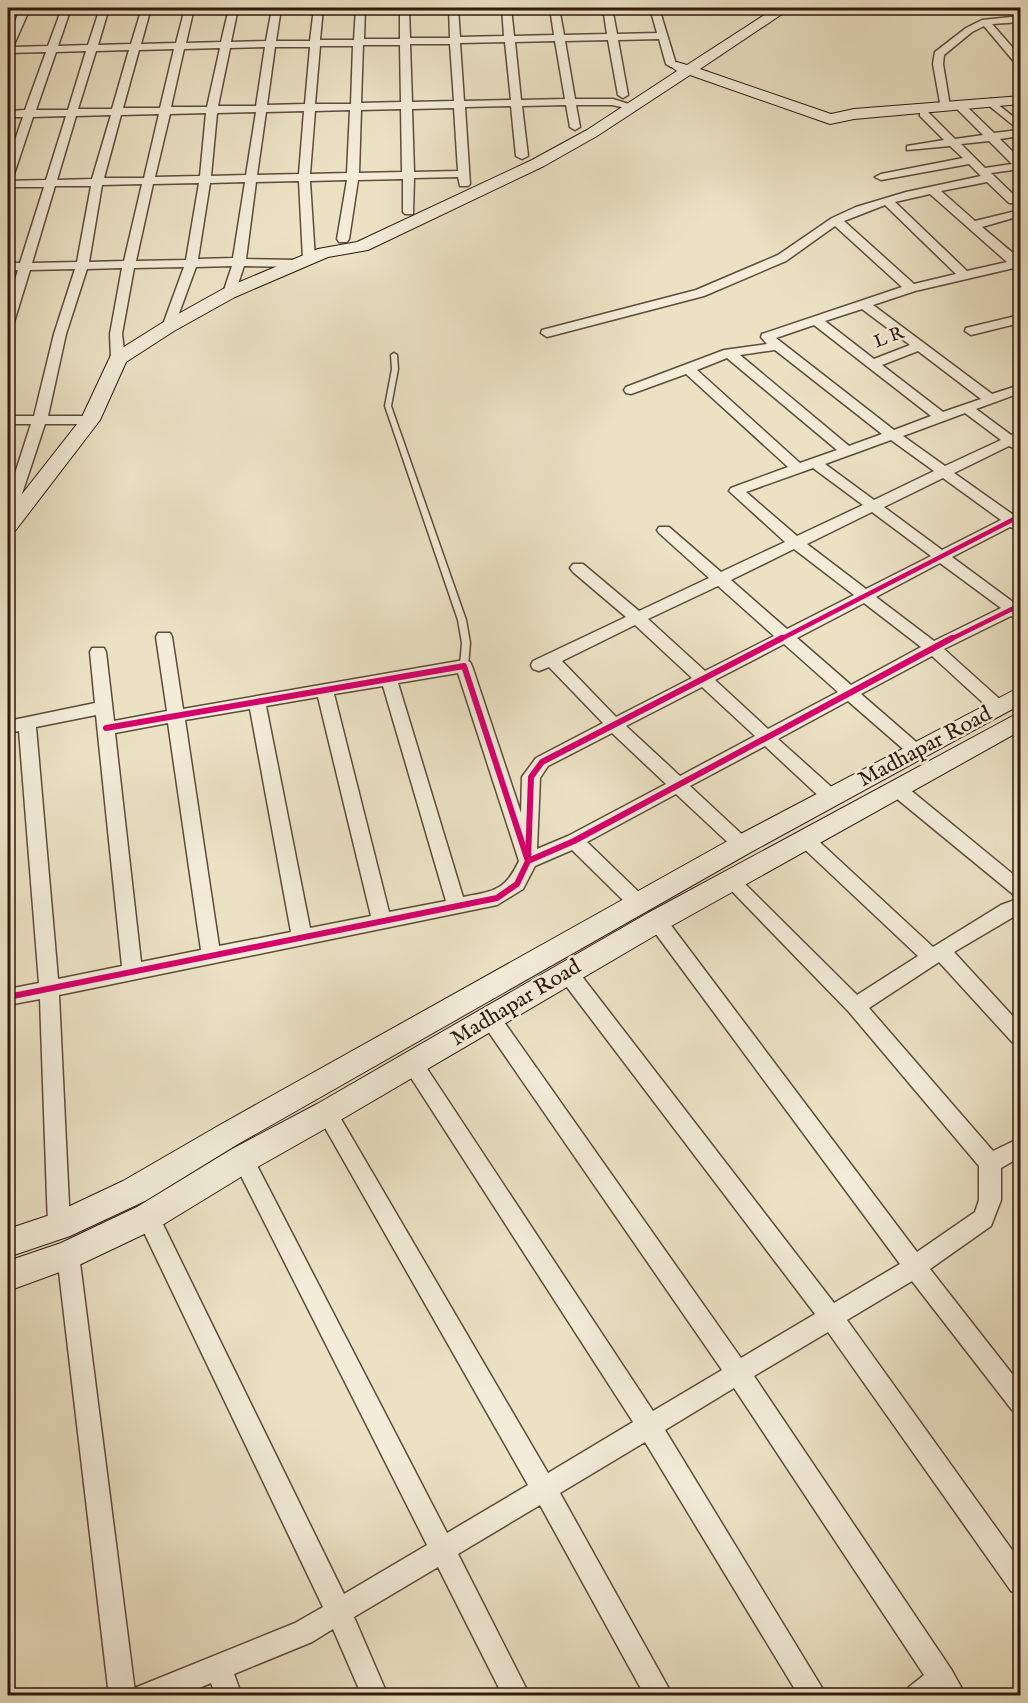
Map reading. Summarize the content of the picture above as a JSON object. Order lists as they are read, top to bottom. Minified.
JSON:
{"streets":{"street":["L R","Madhapar Road"]}}
